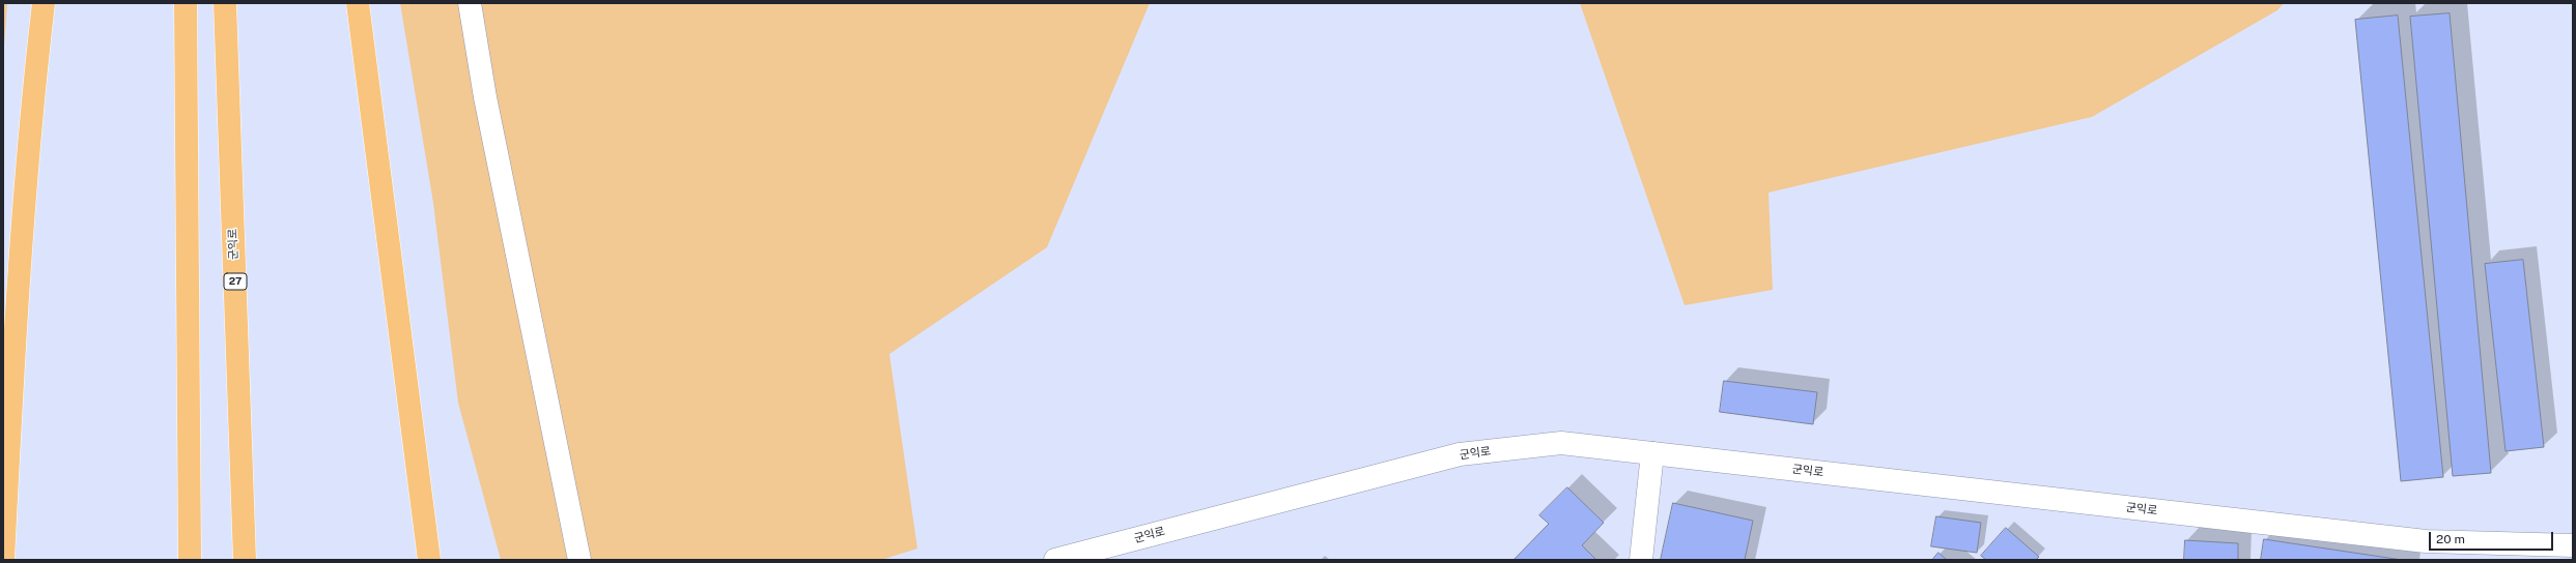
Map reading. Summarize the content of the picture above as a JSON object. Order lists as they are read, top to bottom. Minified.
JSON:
{"streets":{"highway":["군익로","27"]},"scale_bar":"20 m"}
